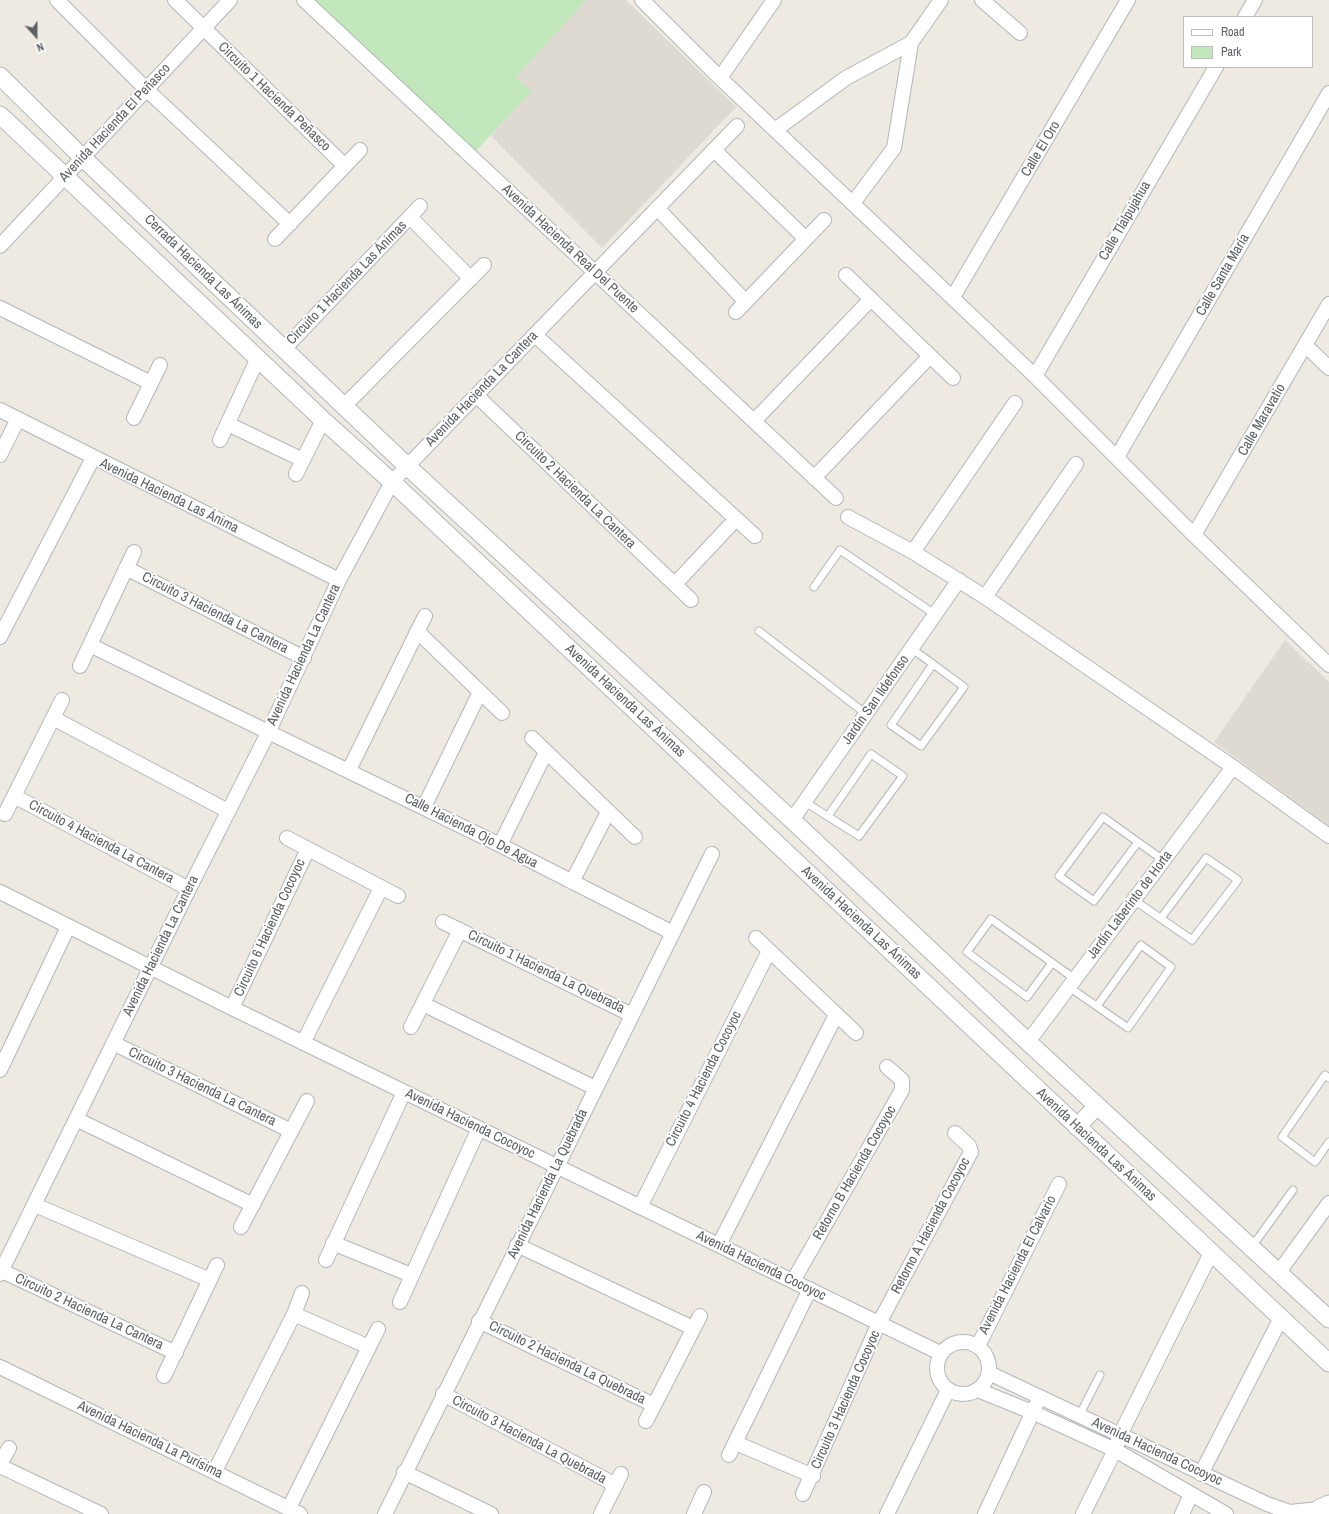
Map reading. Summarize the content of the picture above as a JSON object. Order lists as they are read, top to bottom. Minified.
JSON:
{"streets":{"street":["Circuito 1 Hacienda Peñasco","Avenida Hacienda El Peñasco","Calle El Oro","Calle Tlalpujahua","Avenida Hacienda Real Del Puente","Cerrada Hacienda Las Ánimas","Calle Santa María","Circuito 1 Hacienda Las Ánimas","Avenida Hacienda La Cantera","Calle Maravatio","Circuito 2 Hacienda La Cantera","Avenida Hacienda Las Ánima","Circuito 3 Hacienda La Cantera","Jardín San Ildefonso","Avenida Hacienda Las Ánimas","Calle Hacienda Ojo De Agua","Circuito 4 Hacienda La Cantera","Jardín Laberinto de Horta","Circuito 6 Hacienda Cocoyoc","Circuito 1 Hacienda La Quebrada","Circuito 4 Hacienda Cocoyoc","Avenida Hacienda Cocoyoc","Retorno B Hacienda Cocoyoc","Avenida Hacienda La Quebrada","Retorno A Hacienda Cocoyoc","Avenida Hacienda El Calvario","Circuito 2 Hacienda La Quebrada","Circuito 3 Hacienda Cocoyoc","Avenida Hacienda La Purísima","Circuito 3 Hacienda La Quebrada"]},"crossings":[["Circuito 1 Hacienda Peñasco","Avenida Hacienda El Peñasco"],["Avenida Hacienda El Peñasco","Cerrada Hacienda Las Ánimas"],["Avenida Hacienda Real Del Puente","Avenida Hacienda La Cantera"],["Cerrada Hacienda Las Ánimas","Circuito 1 Hacienda Las Ánimas"],["Cerrada Hacienda Las Ánimas","Avenida Hacienda La Cantera"],["Cerrada Hacienda Las Ánimas","Avenida Hacienda Las Ánimas"],["Avenida Hacienda La Cantera","Circuito 2 Hacienda La Cantera"],["Avenida Hacienda La Cantera","Avenida Hacienda Las Ánima"],["Avenida Hacienda La Cantera","Circuito 3 Hacienda La Cantera"],["Avenida Hacienda La Cantera","Avenida Hacienda Las Ánimas"],["Avenida Hacienda La Cantera","Calle Hacienda Ojo De Agua"],["Avenida Hacienda La Cantera","Circuito 4 Hacienda La Cantera"],["Avenida Hacienda La Cantera","Avenida Hacienda Cocoyoc"],["Jardín San Ildefonso","Avenida Hacienda Las Ánimas"],["Avenida Hacienda Las Ánimas","Jardín Laberinto de Horta"],["Calle Hacienda Ojo De Agua","Avenida Hacienda La Quebrada"],["Circuito 6 Hacienda Cocoyoc","Avenida Hacienda Cocoyoc"],["Circuito 1 Hacienda La Quebrada","Avenida Hacienda La Quebrada"],["Circuito 4 Hacienda Cocoyoc","Avenida Hacienda Cocoyoc"],["Avenida Hacienda Cocoyoc","Retorno B Hacienda Cocoyoc"],["Avenida Hacienda Cocoyoc","Avenida Hacienda La Quebrada"],["Avenida Hacienda Cocoyoc","Retorno A Hacienda Cocoyoc"],["Avenida Hacienda Cocoyoc","Avenida Hacienda El Calvario"],["Avenida Hacienda Cocoyoc","Circuito 3 Hacienda Cocoyoc"],["Avenida Hacienda La Quebrada","Circuito 2 Hacienda La Quebrada"],["Avenida Hacienda La Quebrada","Circuito 3 Hacienda La Quebrada"],["Retorno A Hacienda Cocoyoc","Circuito 3 Hacienda Cocoyoc"]],"legend":["Road","Park"],"north":"bottom"}
